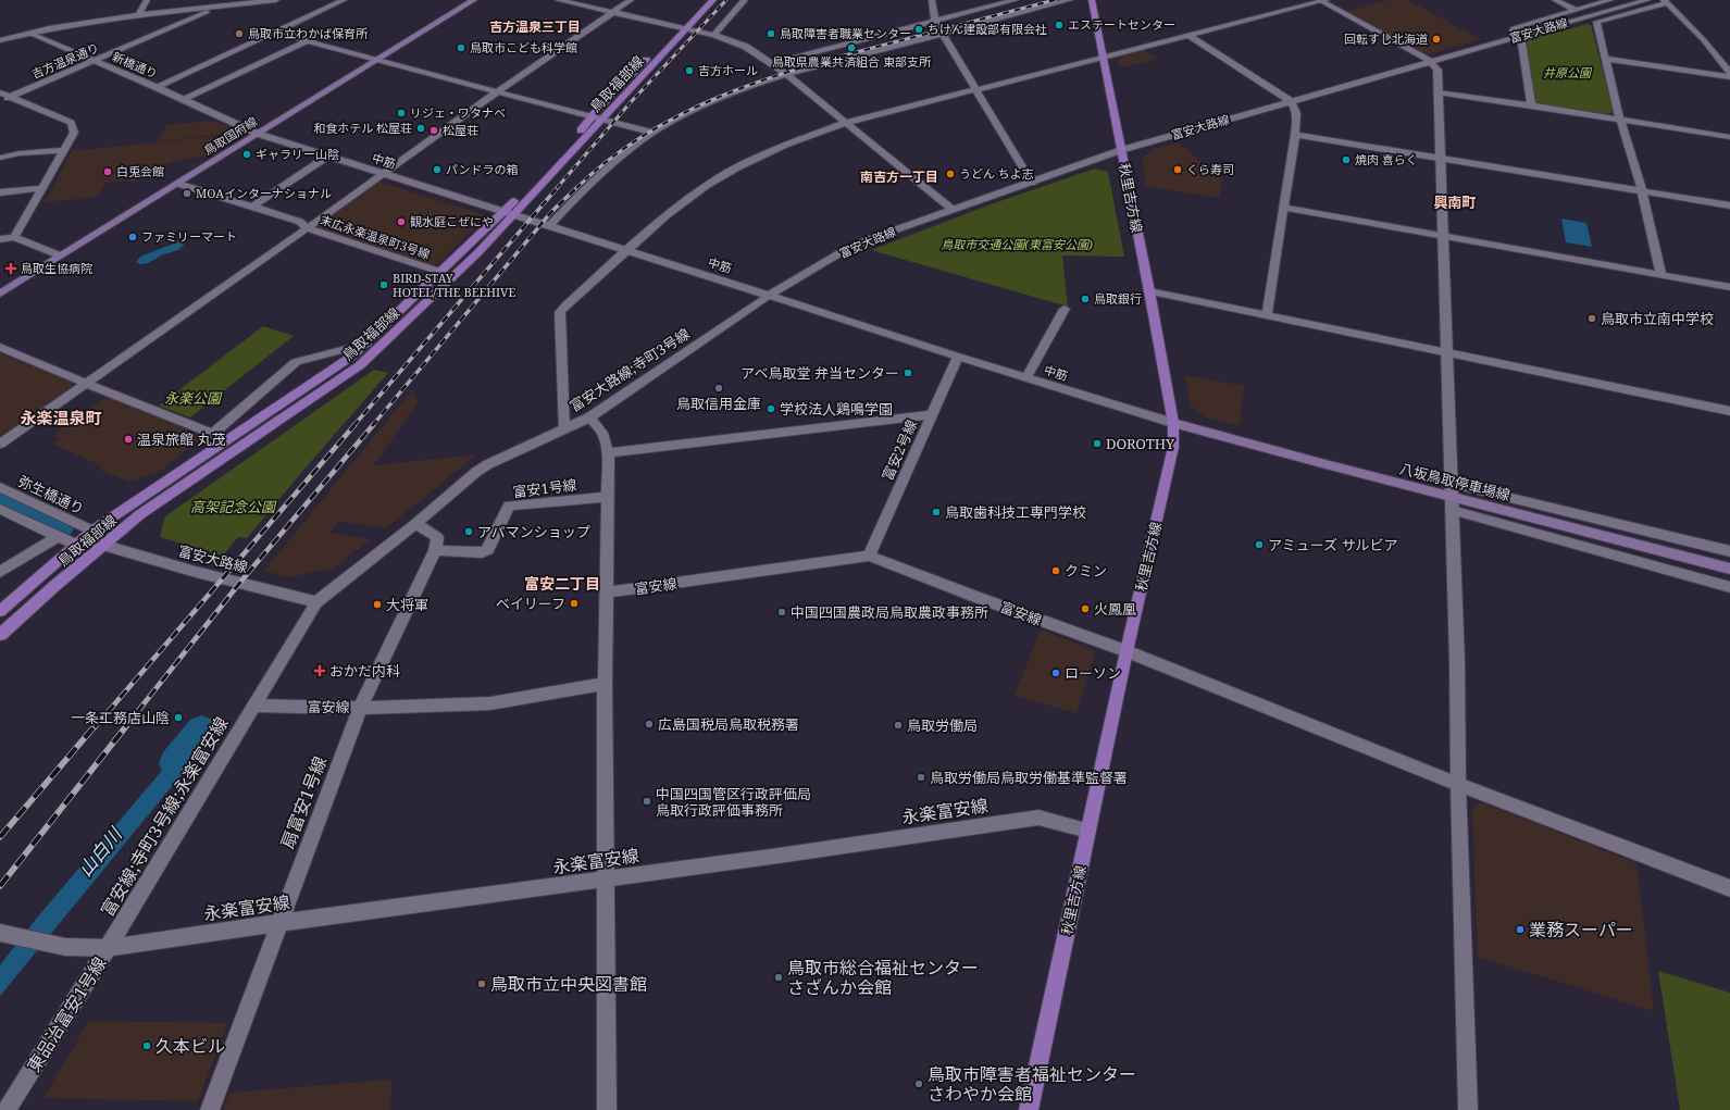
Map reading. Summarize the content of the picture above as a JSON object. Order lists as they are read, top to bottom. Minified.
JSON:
{"streets":{"main road":["鳥取福部線","鳥取国府線","秋里吉方線","八坂鳥取停車場線"],"street":["富安大路線","吉方温泉通り","新橋通り","中筋","末広永楽温泉町3号線","富安大路線;寺町3号線","富安2号線","富安1号線","弥生橋通り","富安線","扇富安1号線","永楽富安線","富安線;寺町3号線;永楽富安線","東品治富安1号線"]},"crossings":[["富安大路線","鳥取福部線"],["富安大路線","中筋"],["富安大路線","秋里吉方線"],["富安大路線","富安大路線;寺町3号線"],["富安大路線","弥生橋通り"],["富安大路線","富安線;寺町3号線;永楽富安線"],["吉方温泉通り","新橋通り"],["新橋通り","鳥取国府線"],["新橋通り","中筋"],["鳥取福部線","中筋"],["鳥取福部線","末広永楽温泉町3号線"],["鳥取福部線","弥生橋通り"],["鳥取国府線","中筋"],["鳥取国府線","末広永楽温泉町3号線"],["中筋","秋里吉方線"],["中筋","富安大路線;寺町3号線"],["中筋","富安2号線"],["中筋","八坂鳥取停車場線"],["秋里吉方線","八坂鳥取停車場線"],["秋里吉方線","富安線"],["秋里吉方線","永楽富安線"],["富安大路線;寺町3号線","富安線;寺町3号線;永楽富安線"],["富安2号線","富安線"],["富安1号線","扇富安1号線"],["富安線","扇富安1号線"],["富安線","富安線;寺町3号線;永楽富安線"],["扇富安1号線","永楽富安線"],["永楽富安線","富安線;寺町3号線;永楽富安線"],["永楽富安線","東品治富安1号線"],["富安線;寺町3号線;永楽富安線","東品治富安1号線"]],"districts":["吉方温泉三丁目","南吉方一丁目","興南町","永楽温泉町","富安二丁目"],"water":["山白川"],"parks":["井原公園","鳥取市交通公園(東富安公園)","永楽公園","高架記念公園"],"places":{"other":["エステートセンター","ちけん建設部有限会社","鳥取市立わかば保育所","鳥取障害者職業センター","回転すし北海道","鳥取市こども科学館","鳥取県農業共済組合 東部支所","吉方ホール","リジェ・ワタナベ","和食ホテル 松屋荘","松屋荘","ギャラリー山陰","焼肉 喜らく","パンドラの箱","くら寿司","白兎会館","うどん ちよ志","MOAインターナショナル","観水庭こぜにや","ファミリーマート","BIRD-STAY HOTEL/THE BEEHIVE","鳥取銀行","鳥取市立南中学校","アベ鳥取堂 弁当センター","鳥取信用金庫","学校法人鶏鳴学園","温泉旅館 丸茂","DOROTHY","鳥取歯科技工専門学校","アパマンショップ","アミューズ サルビア","クミン","ベイリーフ","大将軍","火鳳凰","中国四国農政局鳥取農政事務所","ローソン","一条工務店山陰","広島国税局鳥取税務署","鳥取労働局","鳥取労働局鳥取労働基準監督署","中国四国管区行政評価局 鳥取行政評価事務所","業務スーパー","鳥取市総合福祉センター さざんか会館","鳥取市立中央図書館","久本ビル","鳥取市障害者福祉センター さわやか会館"],"health":["鳥取生協病院","おかだ内科"]}}
